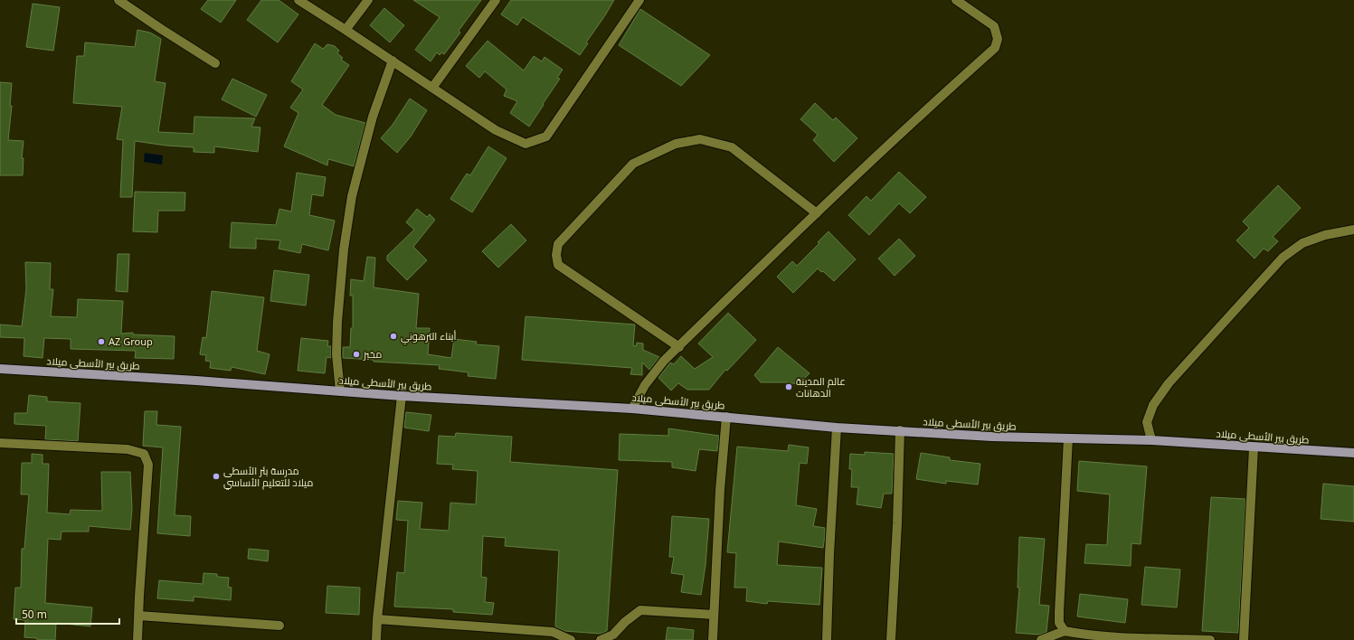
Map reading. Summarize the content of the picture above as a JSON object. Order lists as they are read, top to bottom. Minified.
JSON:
{"streets":{"main road":["طريق بير الأسطى ميلاد"]},"places":["أبناء الترهوني","AZ Group","مخبز","عالم المدينة الدهانات","مدرسة بئر الأسطى ميلاد للتعليم الأساسي"],"scale_bar":"50 m"}
